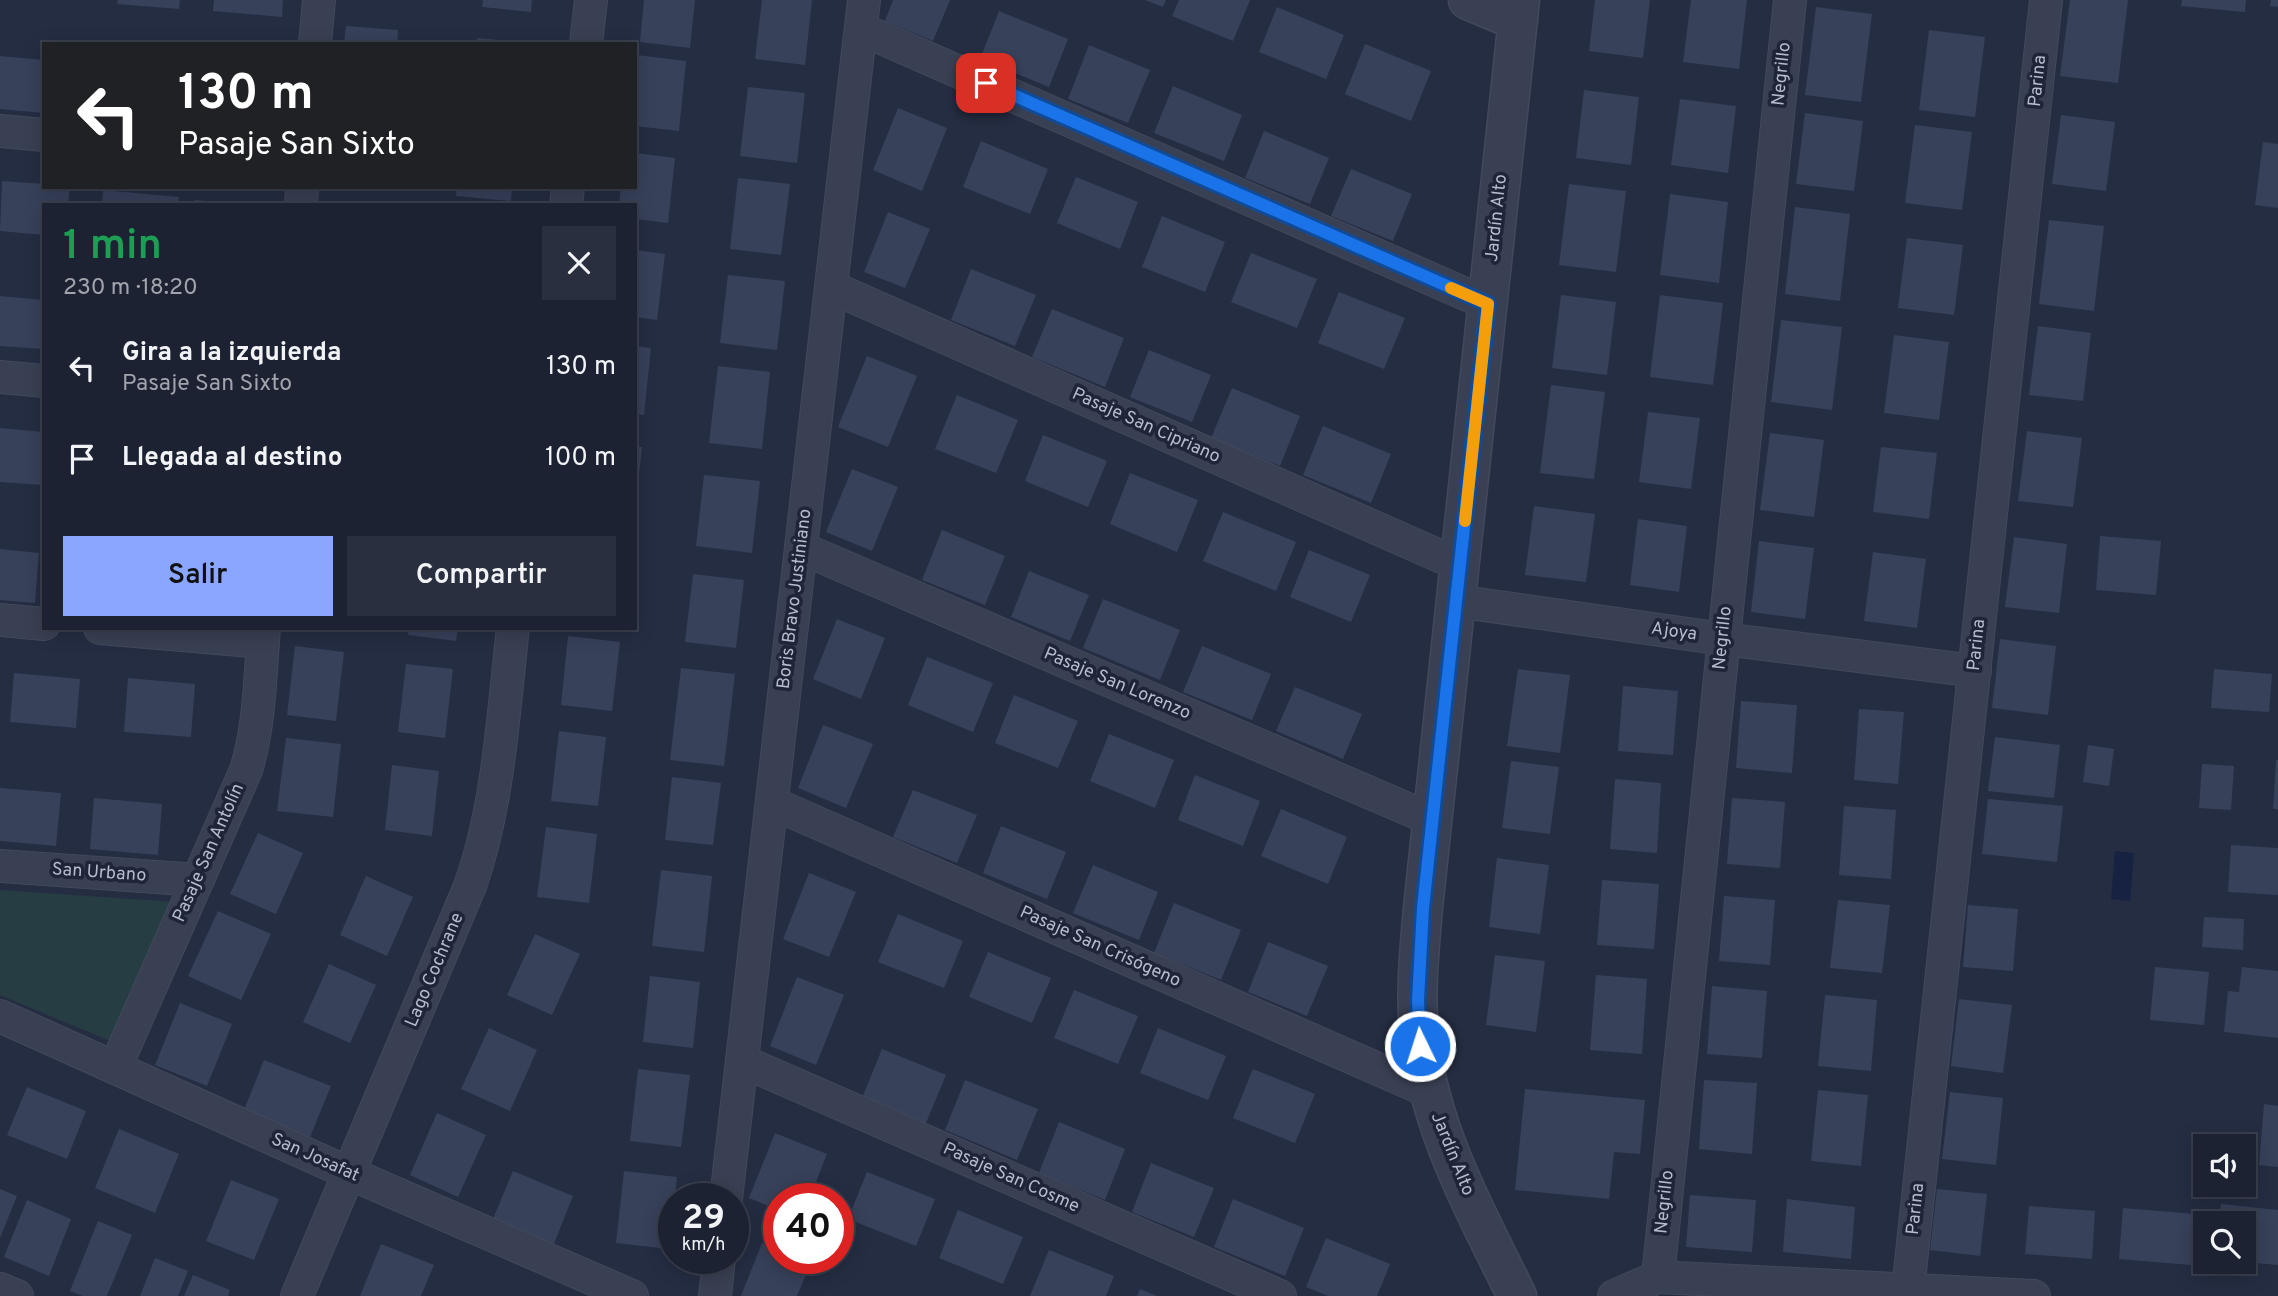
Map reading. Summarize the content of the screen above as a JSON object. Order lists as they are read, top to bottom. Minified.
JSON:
{"streets":{"street":["Negrillo","Parina","Jardín Alto","Pasaje San Cipriano","Boris Bravo Justiniano","Ajoya","Pasaje San Lorenzo","Pasaje San Antolín","San Urbano","Pasaje San Crisógeno","Lago Cochrane","San Josafat","Pasaje San Cosme"]},"crossings":[["Negrillo","Ajoya"],["Parina","Ajoya"],["Jardín Alto","Pasaje San Cipriano"],["Jardín Alto","Ajoya"],["Jardín Alto","Pasaje San Lorenzo"],["Jardín Alto","Pasaje San Crisógeno"],["Pasaje San Cipriano","Boris Bravo Justiniano"],["Pasaje San Cipriano","Ajoya"],["Boris Bravo Justiniano","Pasaje San Lorenzo"],["Boris Bravo Justiniano","Pasaje San Crisógeno"],["Boris Bravo Justiniano","Pasaje San Cosme"],["Pasaje San Antolín","San Urbano"],["Pasaje San Antolín","San Josafat"],["Lago Cochrane","San Josafat"]],"page":{"turn":["130 m","Pasaje San Sixto"],"heading":["1 min","230 m · 18:20"],"list":[{"name":"Gira a la izquierda","note":"Pasaje San Sixto","value":"130 m"},{"name":"Llegada al destino","value":"100 m"}],"buttons":["Salir","Compartir"],"speed":"29 km/h","limit":"40"}}
